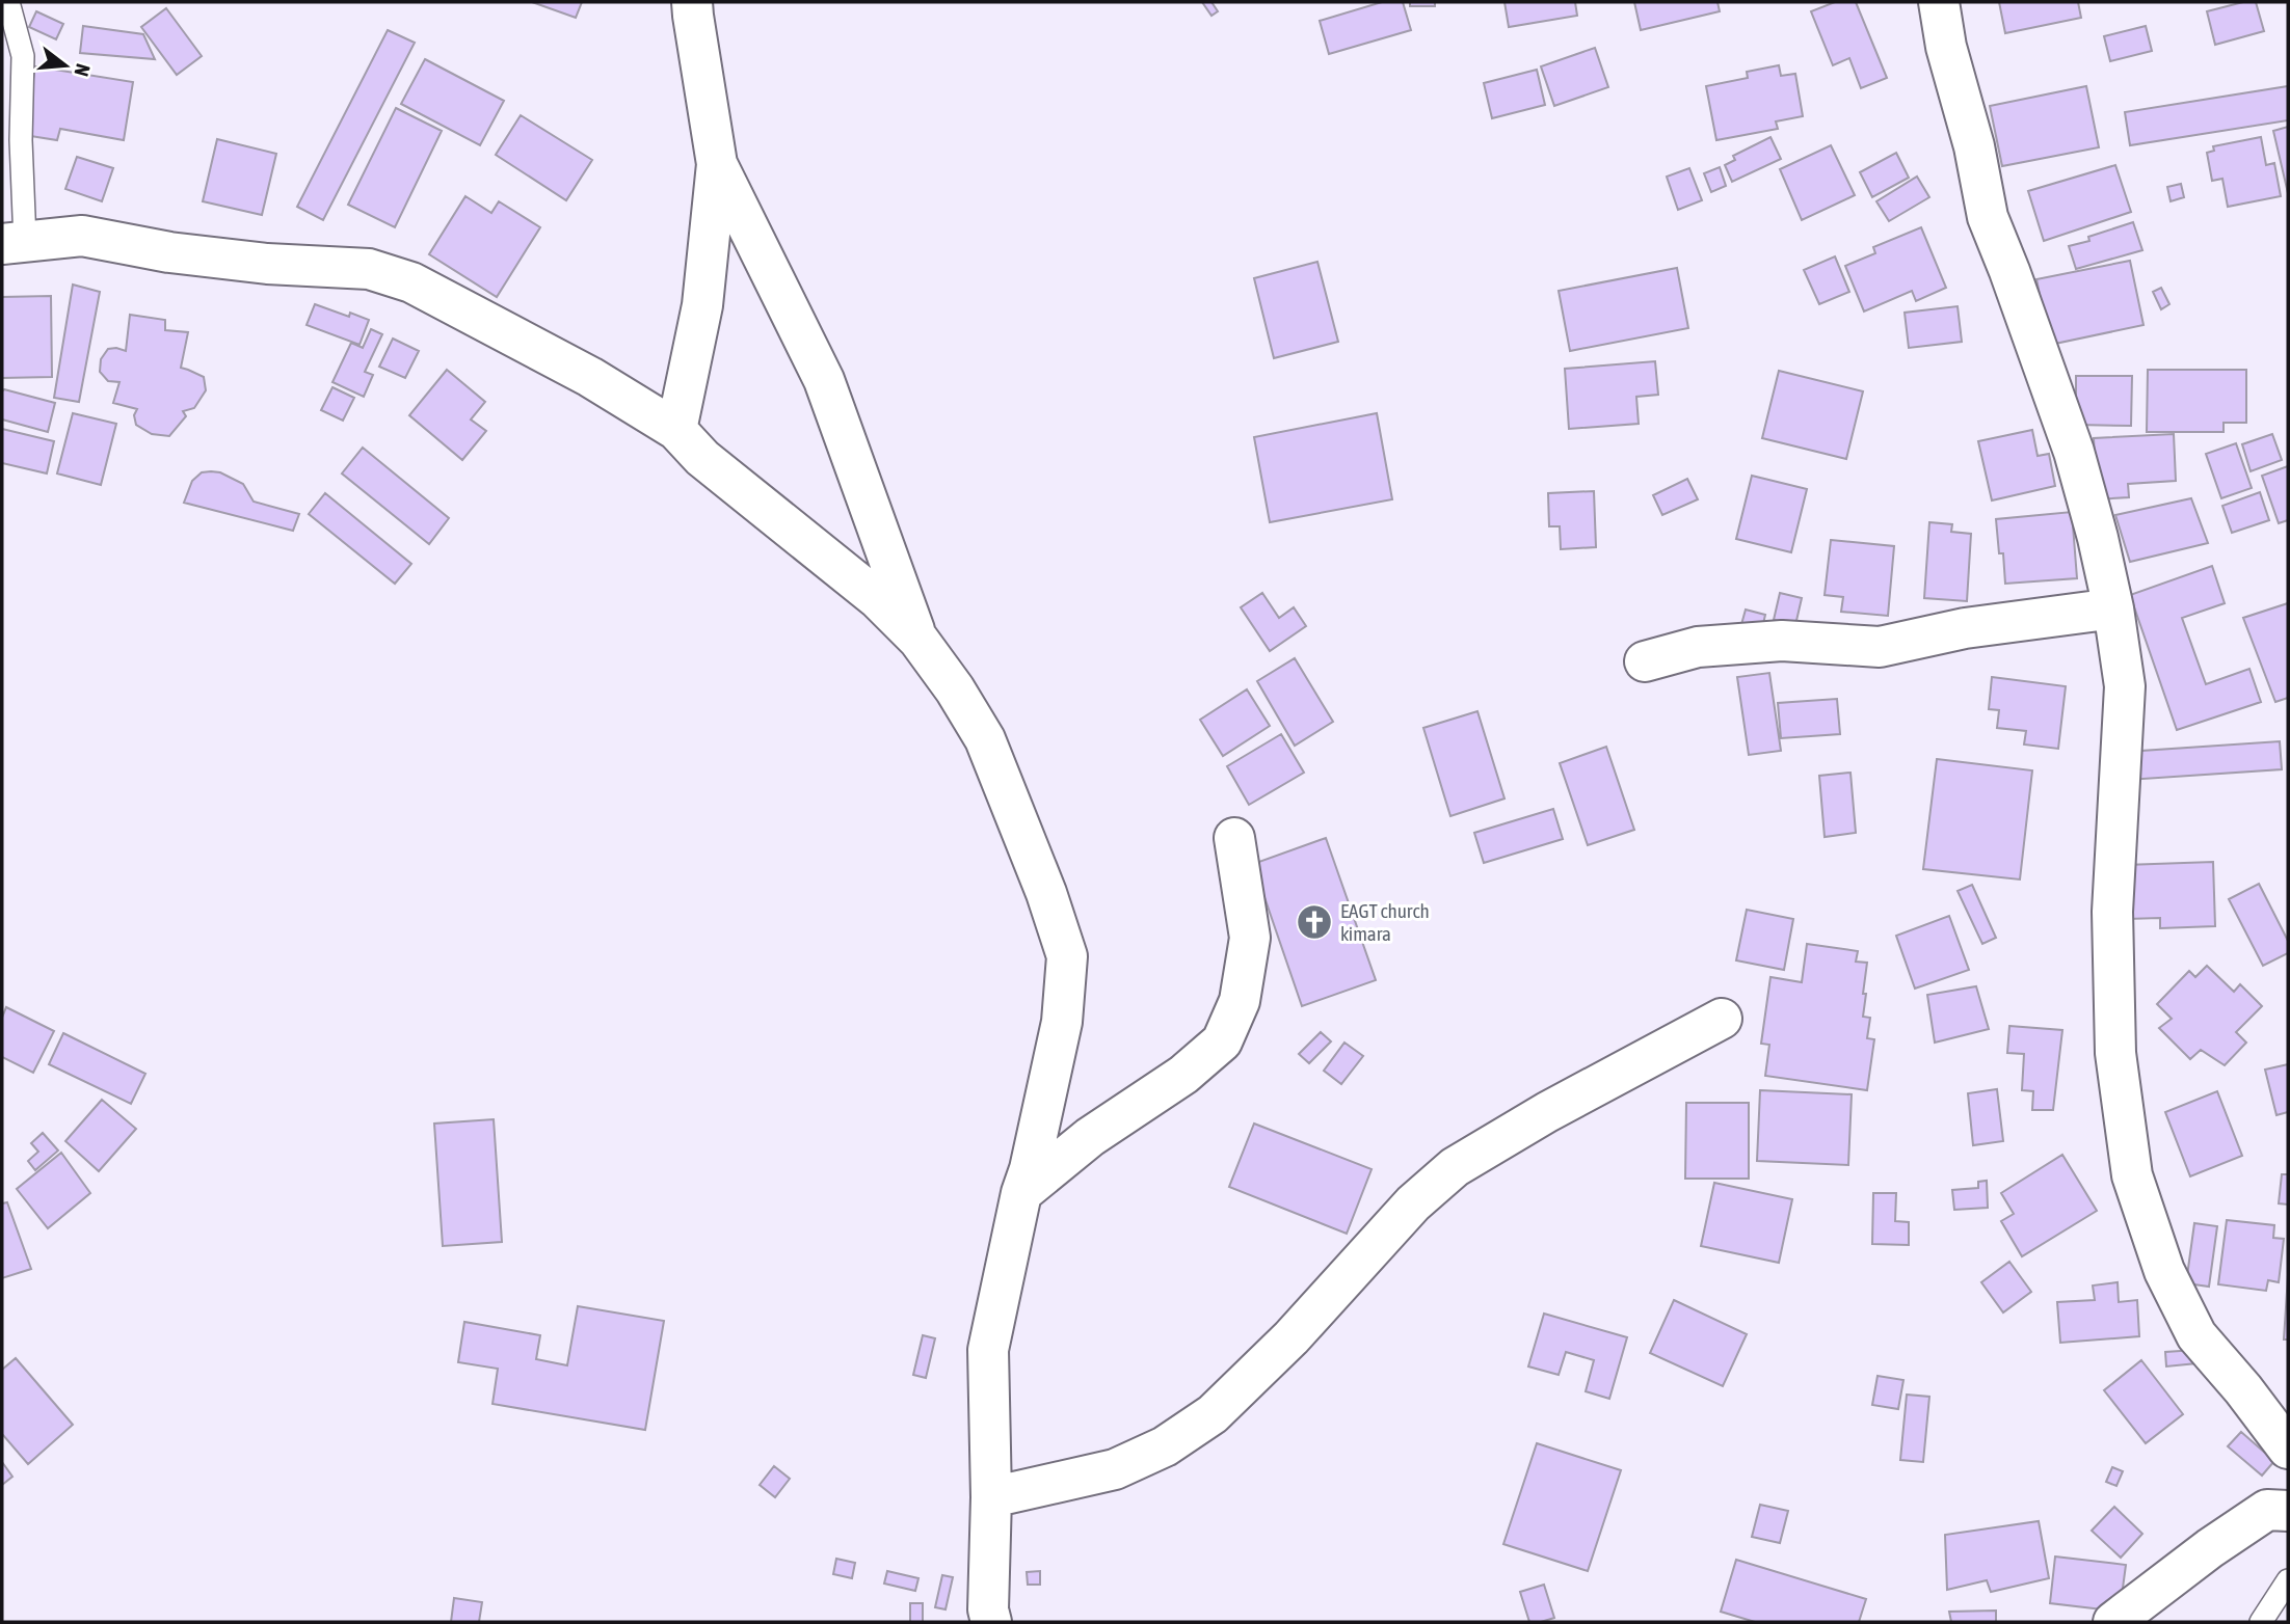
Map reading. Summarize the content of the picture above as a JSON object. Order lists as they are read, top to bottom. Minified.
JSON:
{"places":{"church":["EAGT church kimara"]},"north":"right"}
